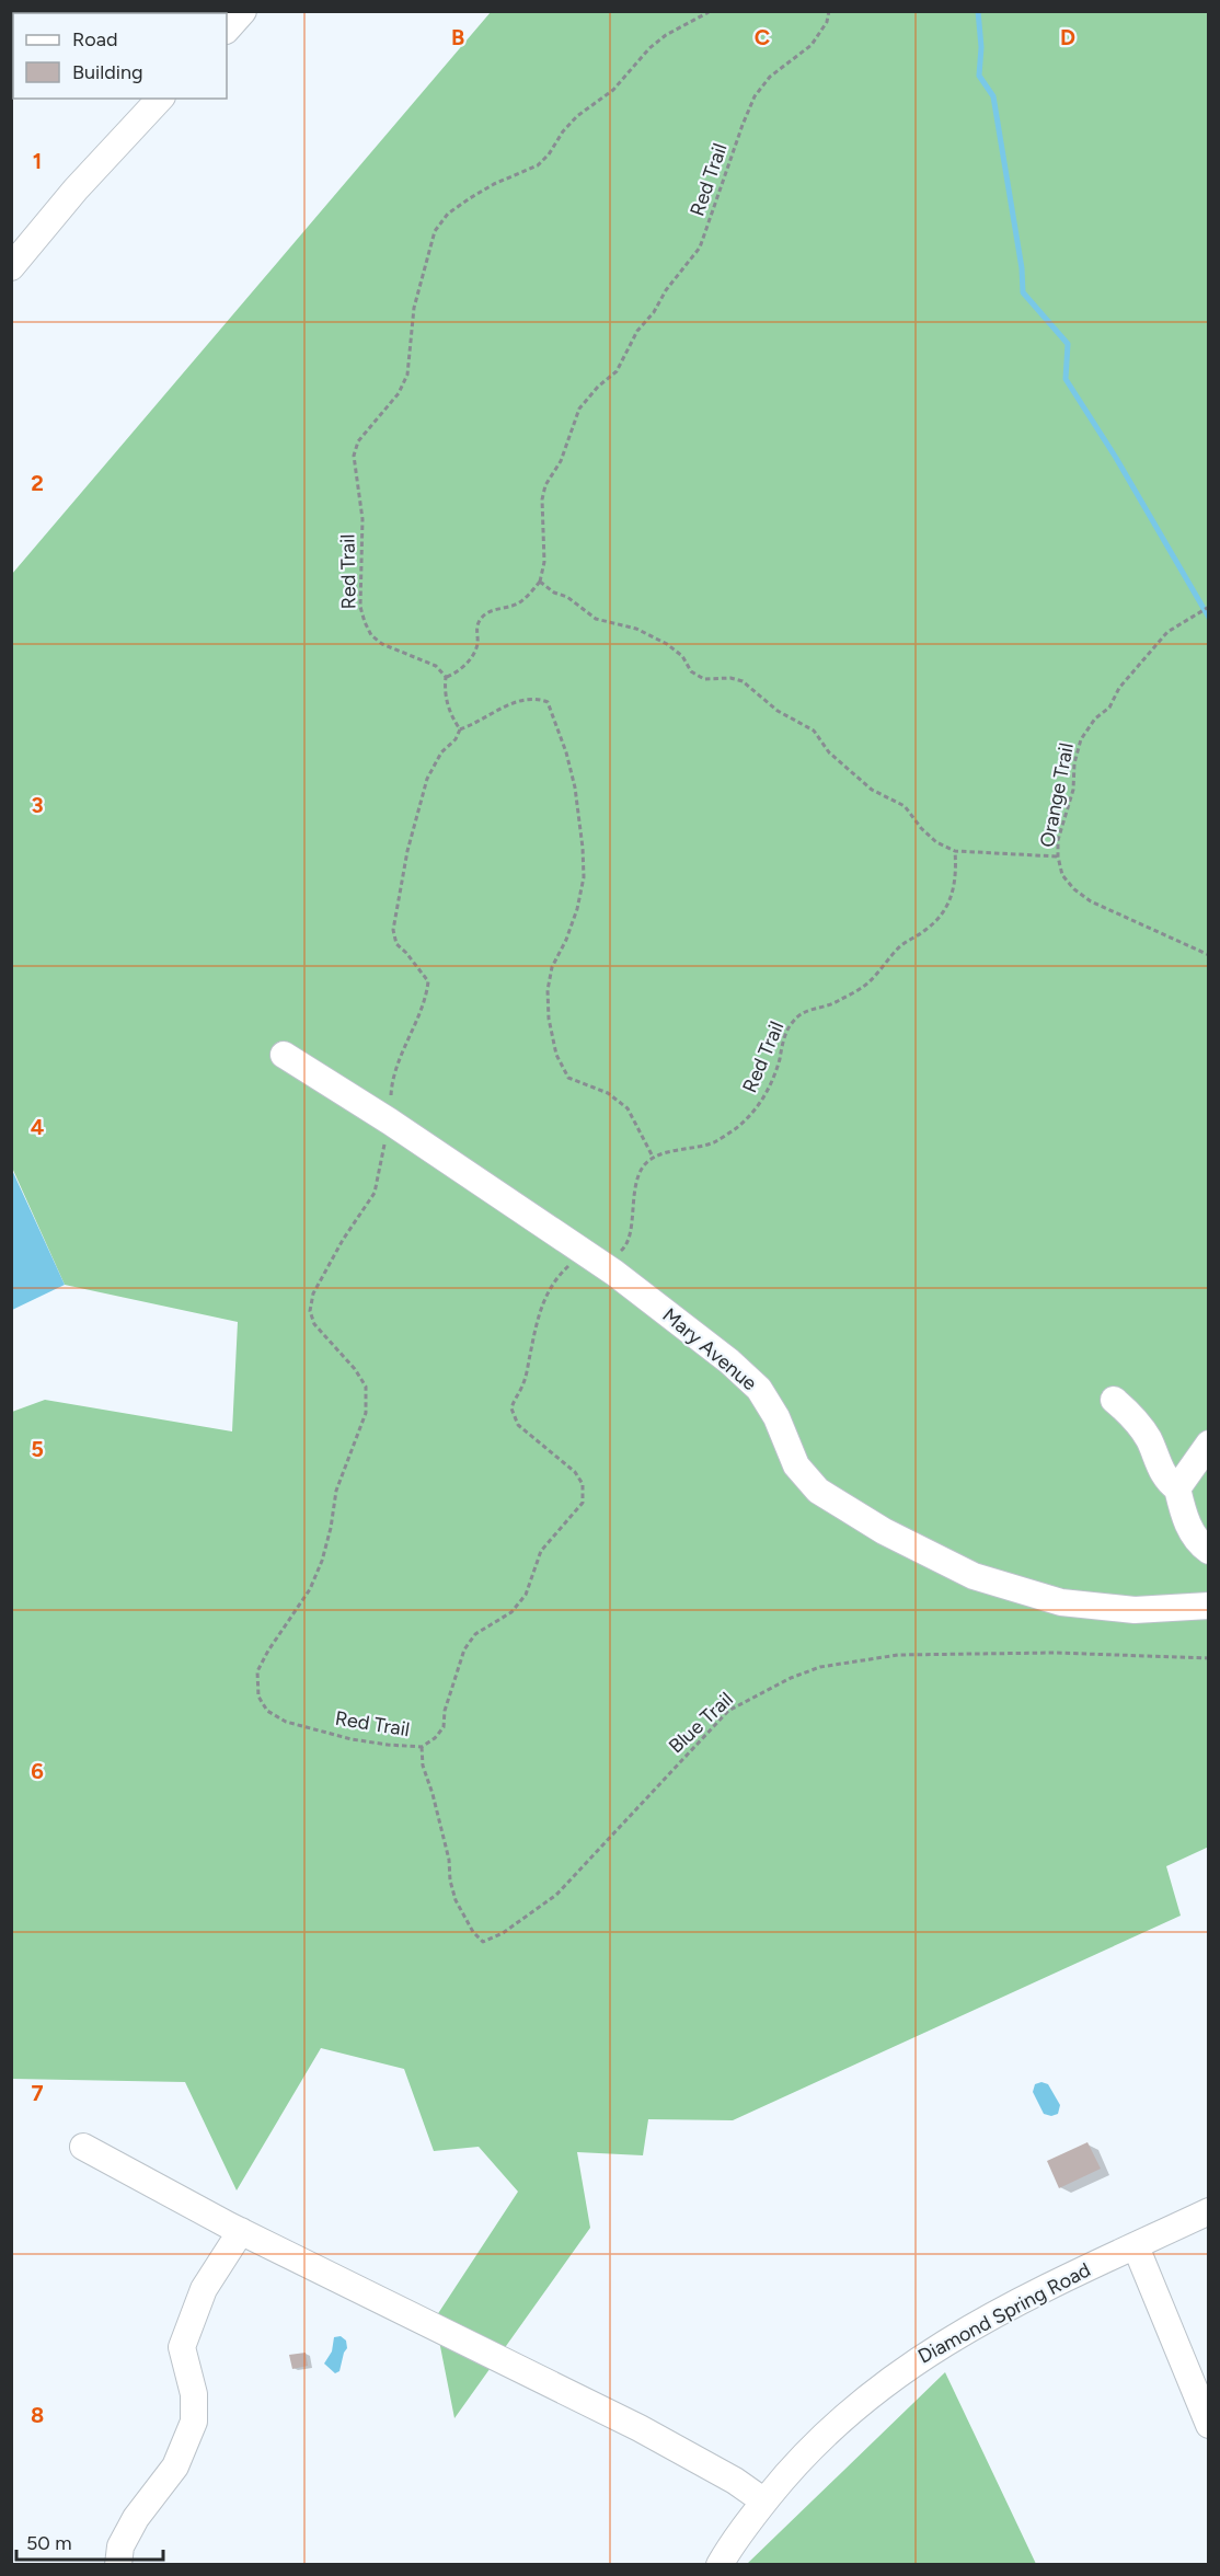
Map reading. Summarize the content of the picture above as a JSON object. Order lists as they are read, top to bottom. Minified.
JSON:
{"streets":{"street":["Mary Avenue","Diamond Spring Road"],"path":["Red Trail","Orange Trail","Blue Trail"]},"crossings":[["Red Trail","Mary Avenue"],["Red Trail","Blue Trail"]],"legend":["Road","Building"],"scale_bar":"50 m","grid":{"columns":["B","C","D"],"rows":["1","2","3","4","5","6","7","8"]}}
